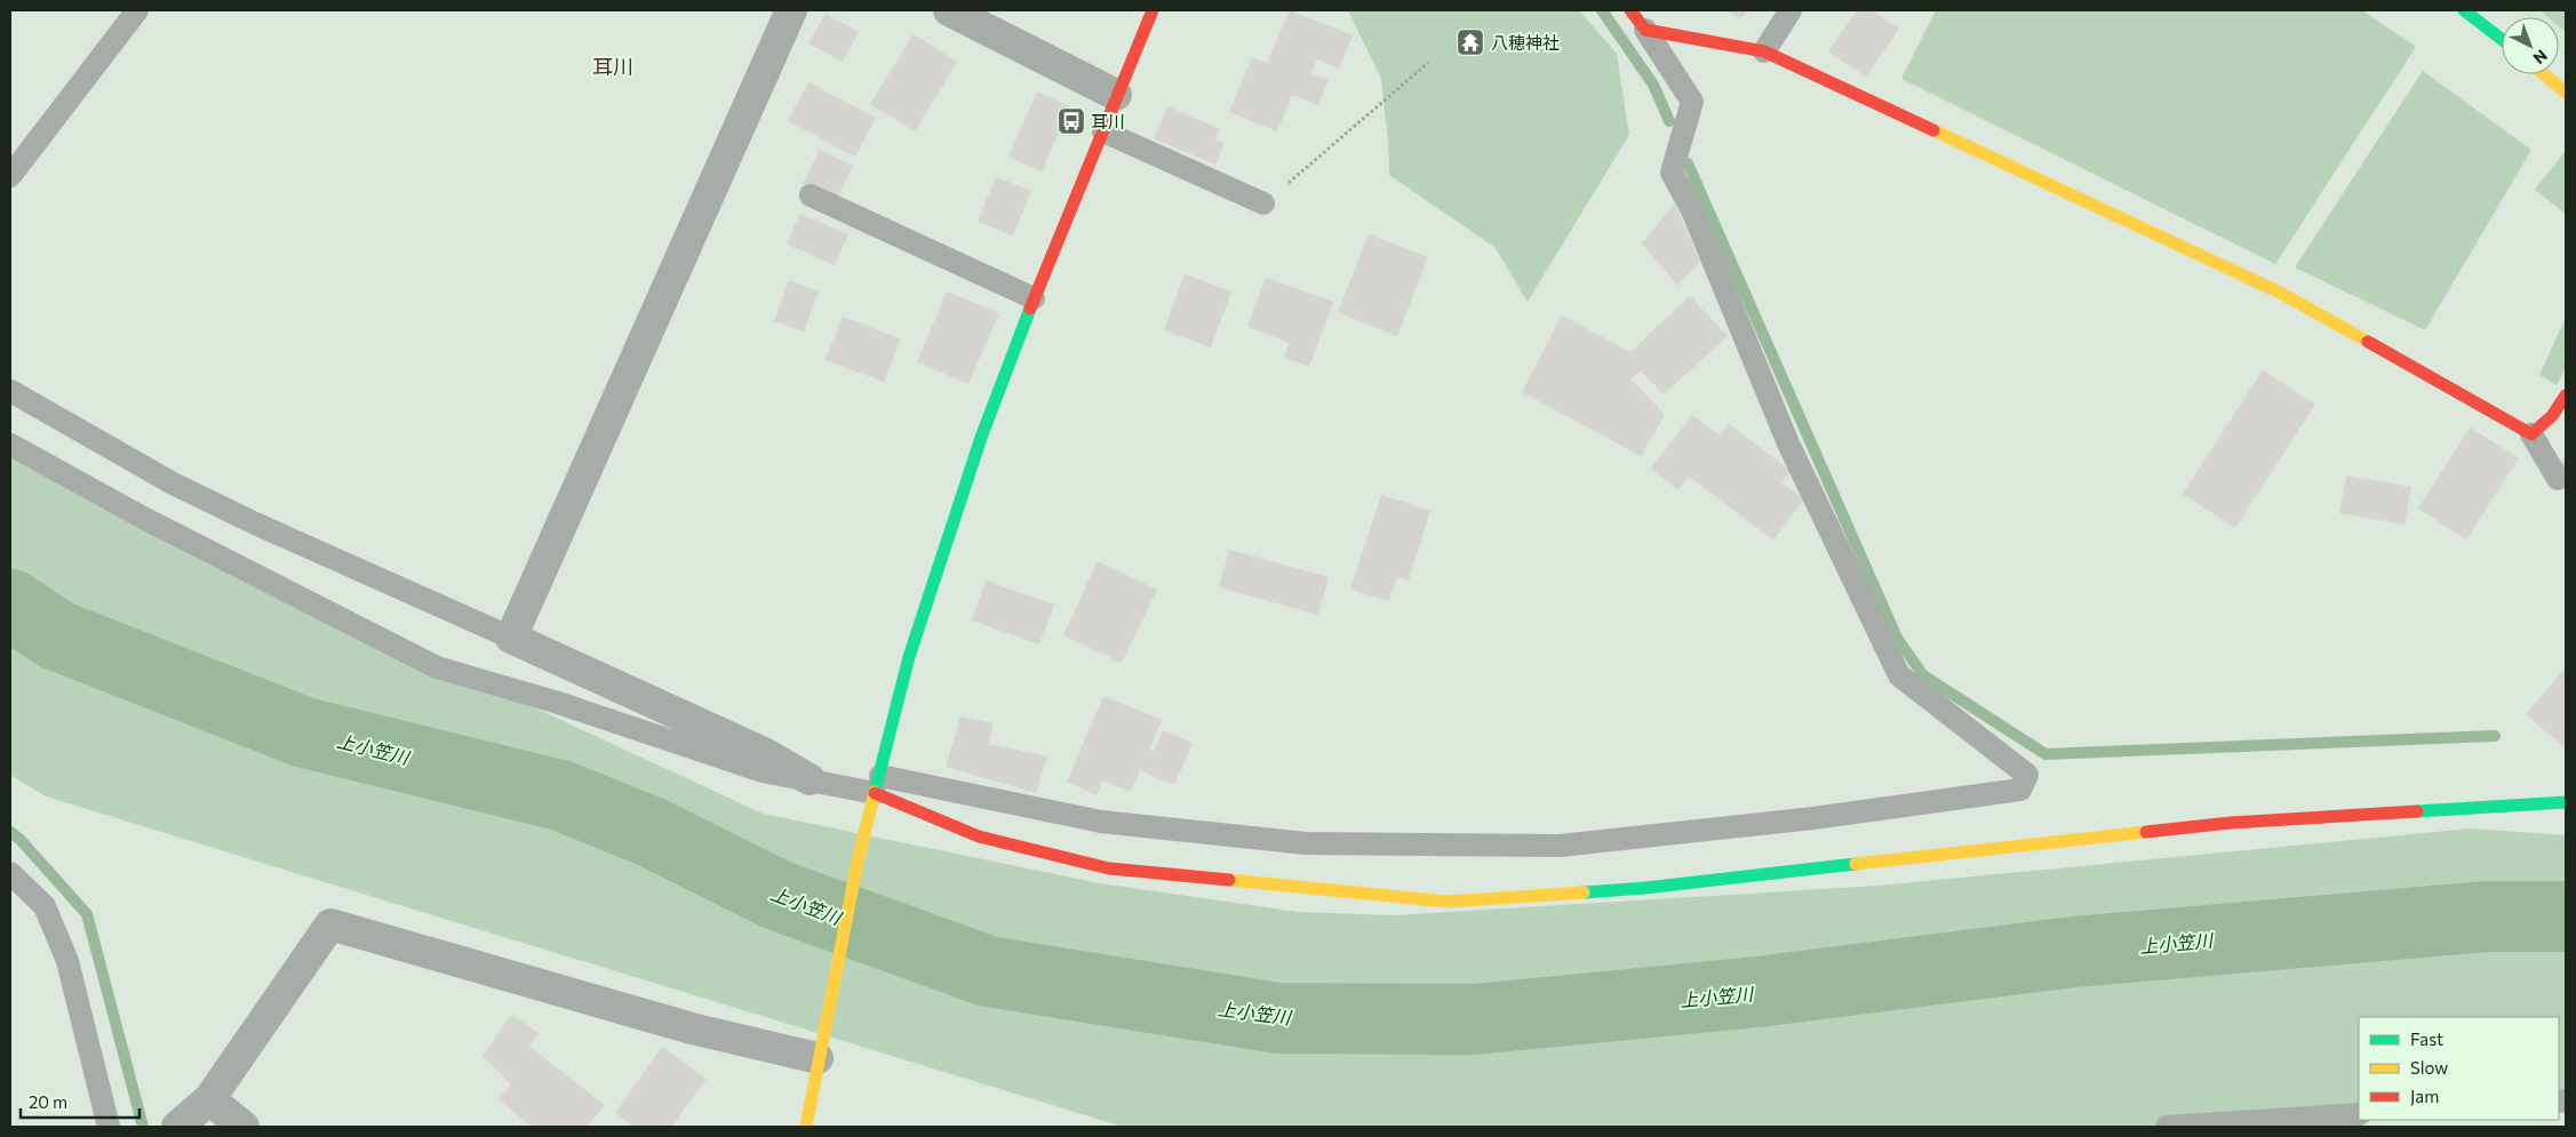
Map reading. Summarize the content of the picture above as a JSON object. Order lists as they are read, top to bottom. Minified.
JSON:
{"districts":["耳川"],"water":["上小笠川"],"places":{"temple":["八穂神社"],"bus stop":["耳川"]},"legend":["Fast","Slow","Jam"],"scale_bar":"20 m","north":"bottom right"}
